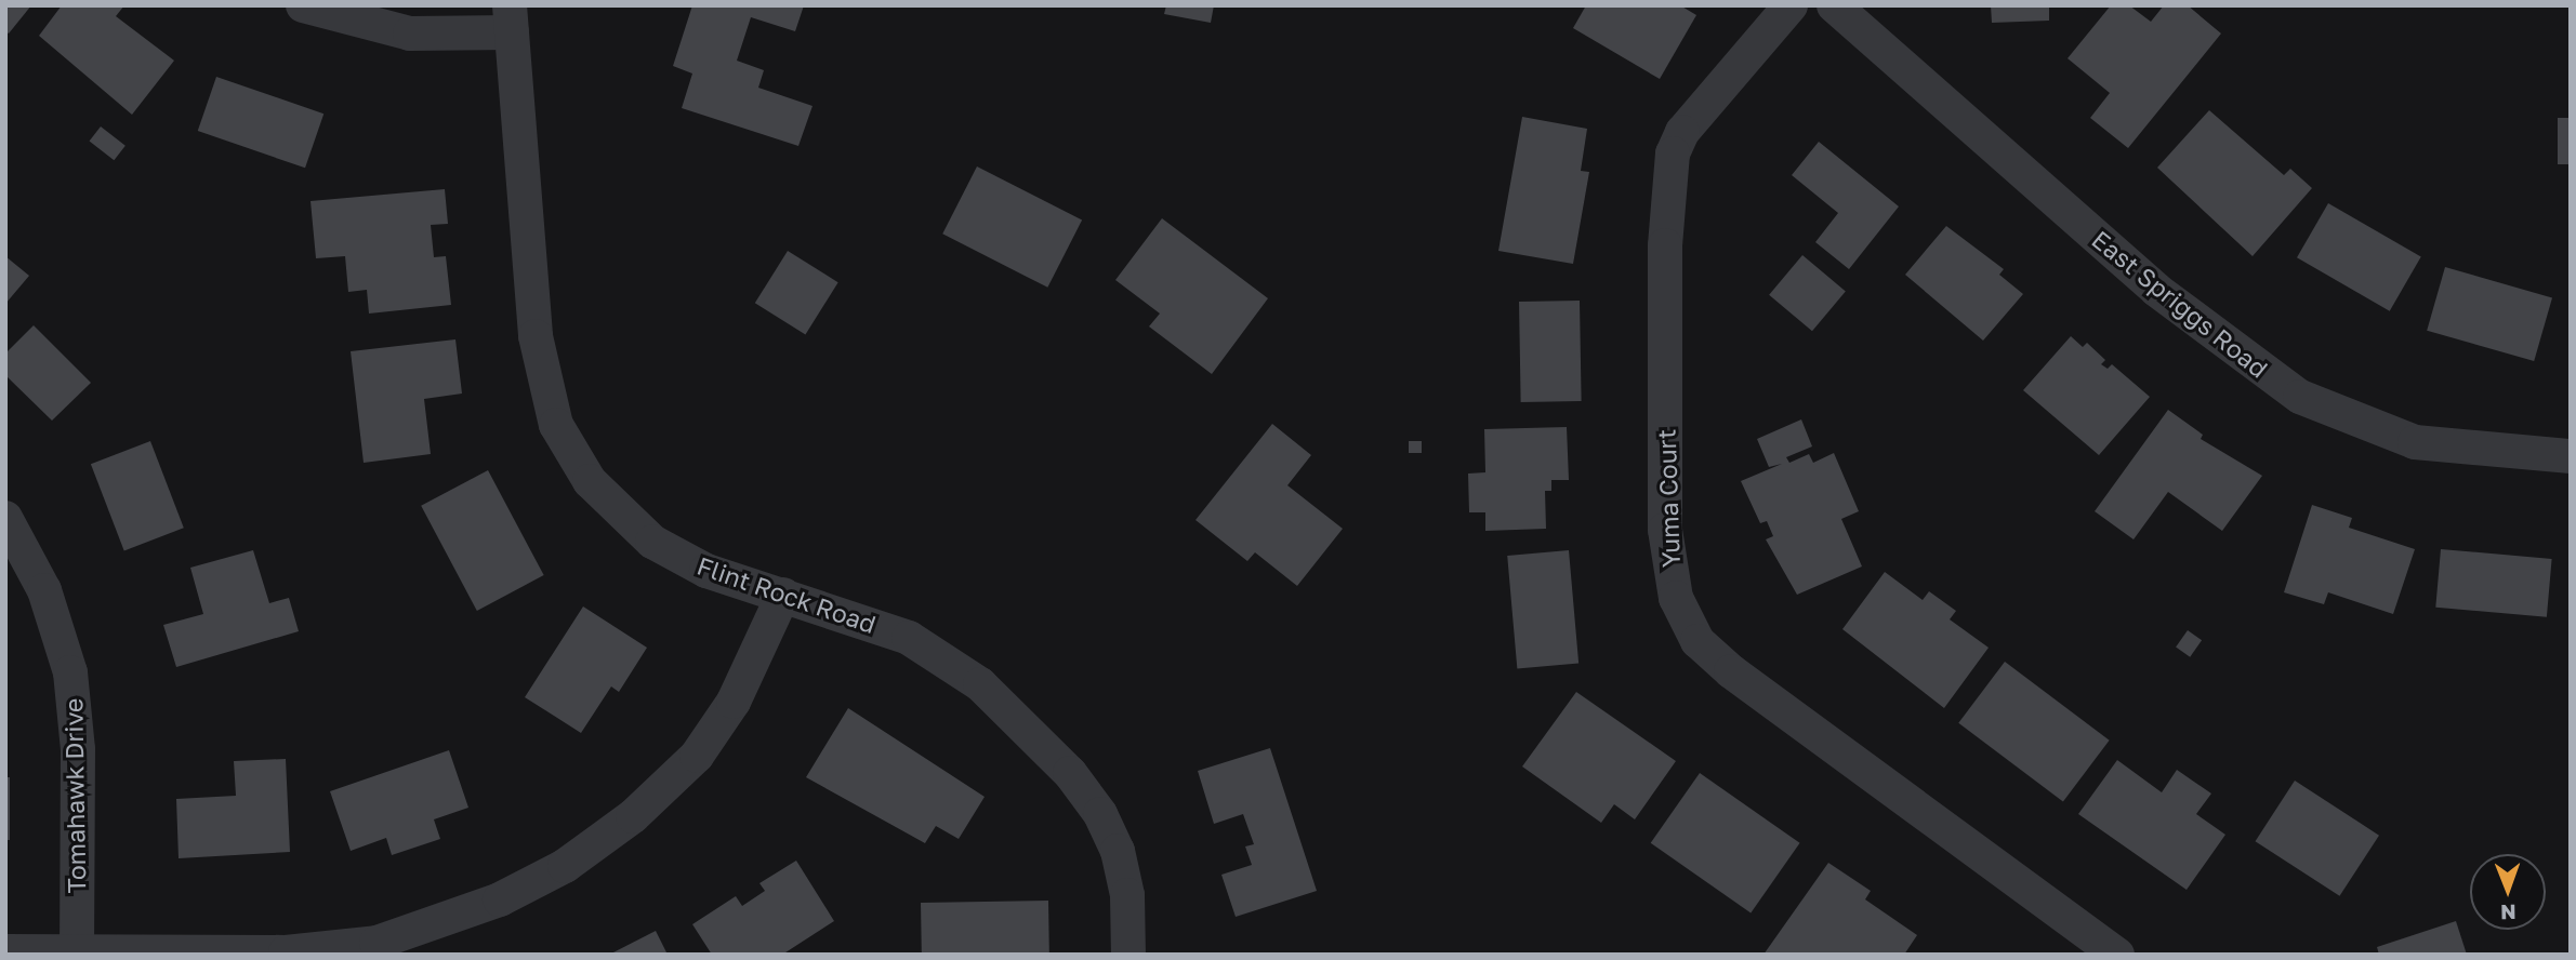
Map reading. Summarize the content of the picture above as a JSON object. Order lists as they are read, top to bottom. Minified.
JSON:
{"streets":{"street":["East Spriggs Road","Yuma Court","Flint Rock Road","Tomahawk Drive"]},"north":"bottom"}
